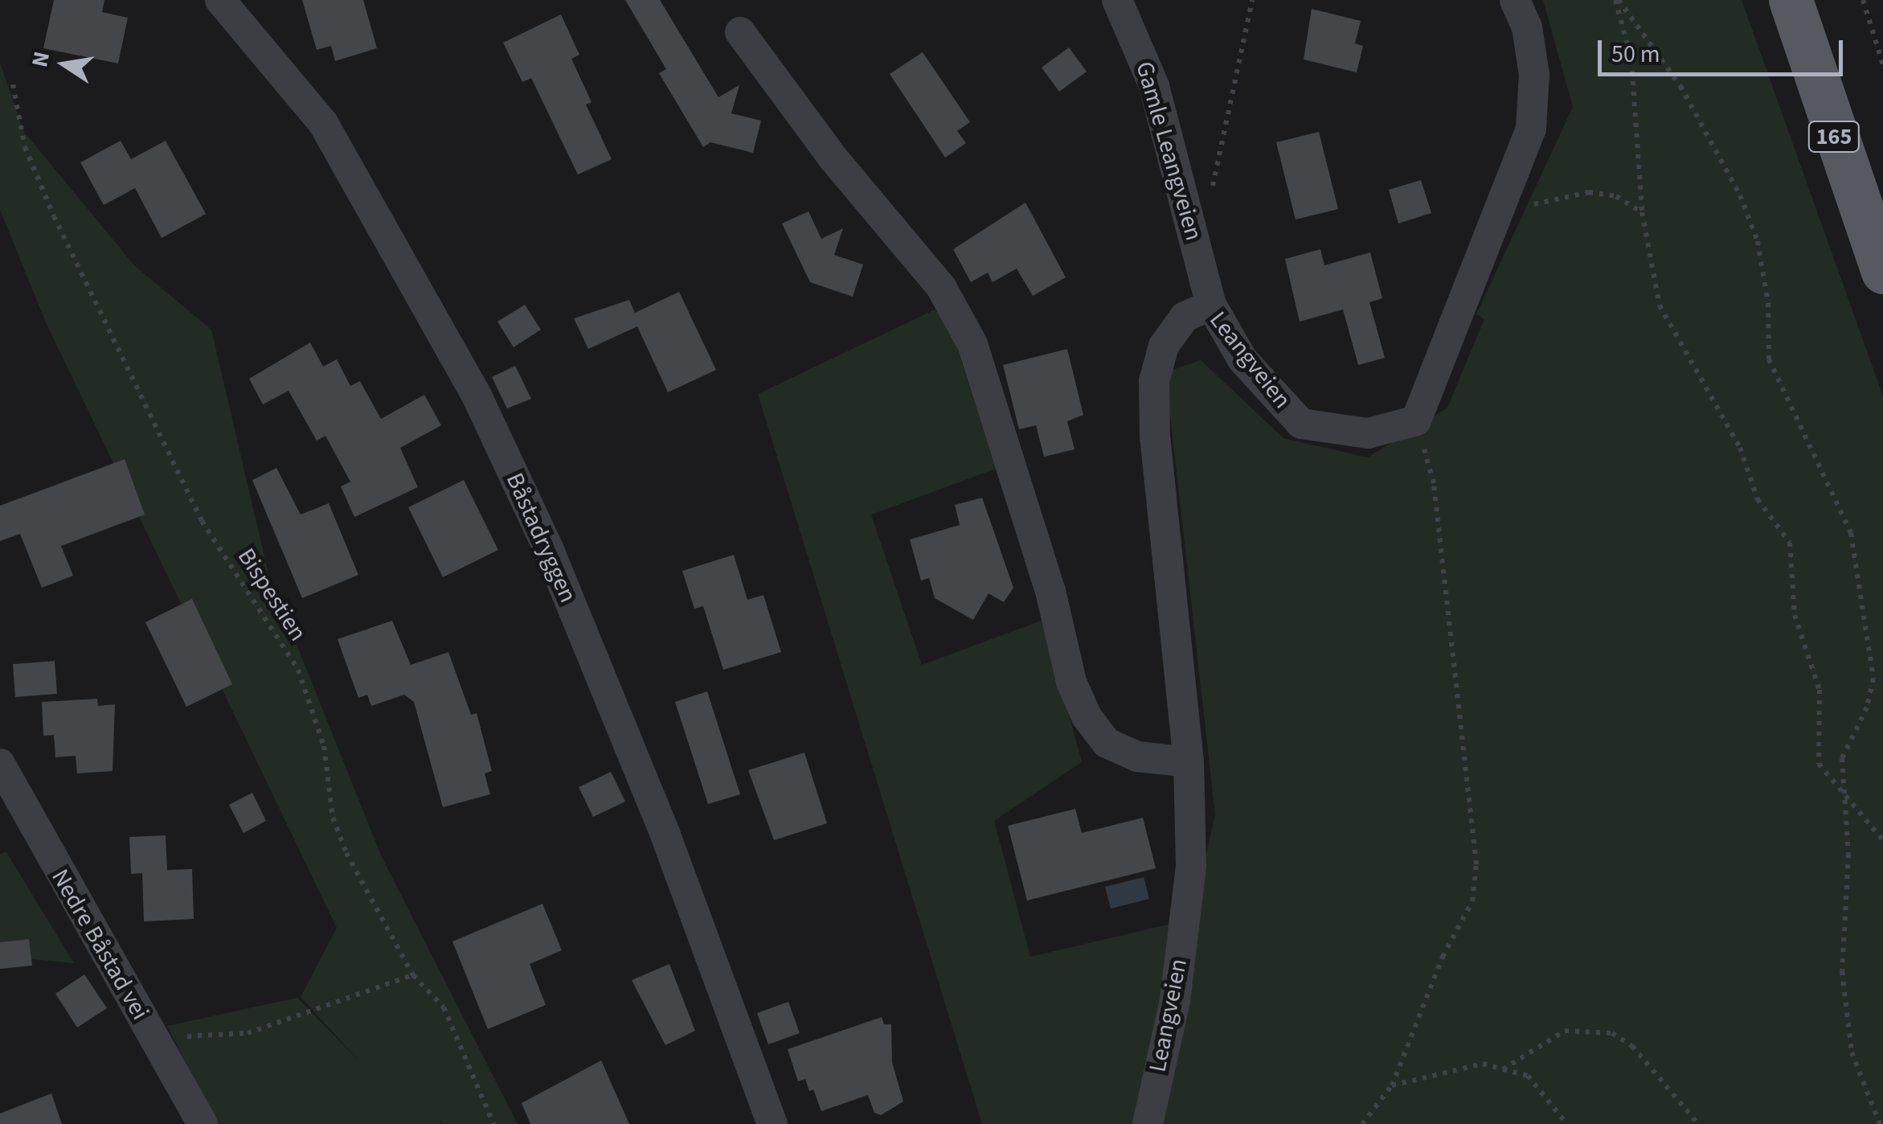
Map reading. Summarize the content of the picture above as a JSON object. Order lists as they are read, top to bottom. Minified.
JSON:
{"streets":{"main road":["165"],"street":["Gamle Leangveien","Leangveien","Båstadryggen","Nedre Båstad vei"],"path":["Bispestien"]},"crossings":[["Gamle Leangveien","Leangveien"]],"scale_bar":"50 m","north":"left"}
